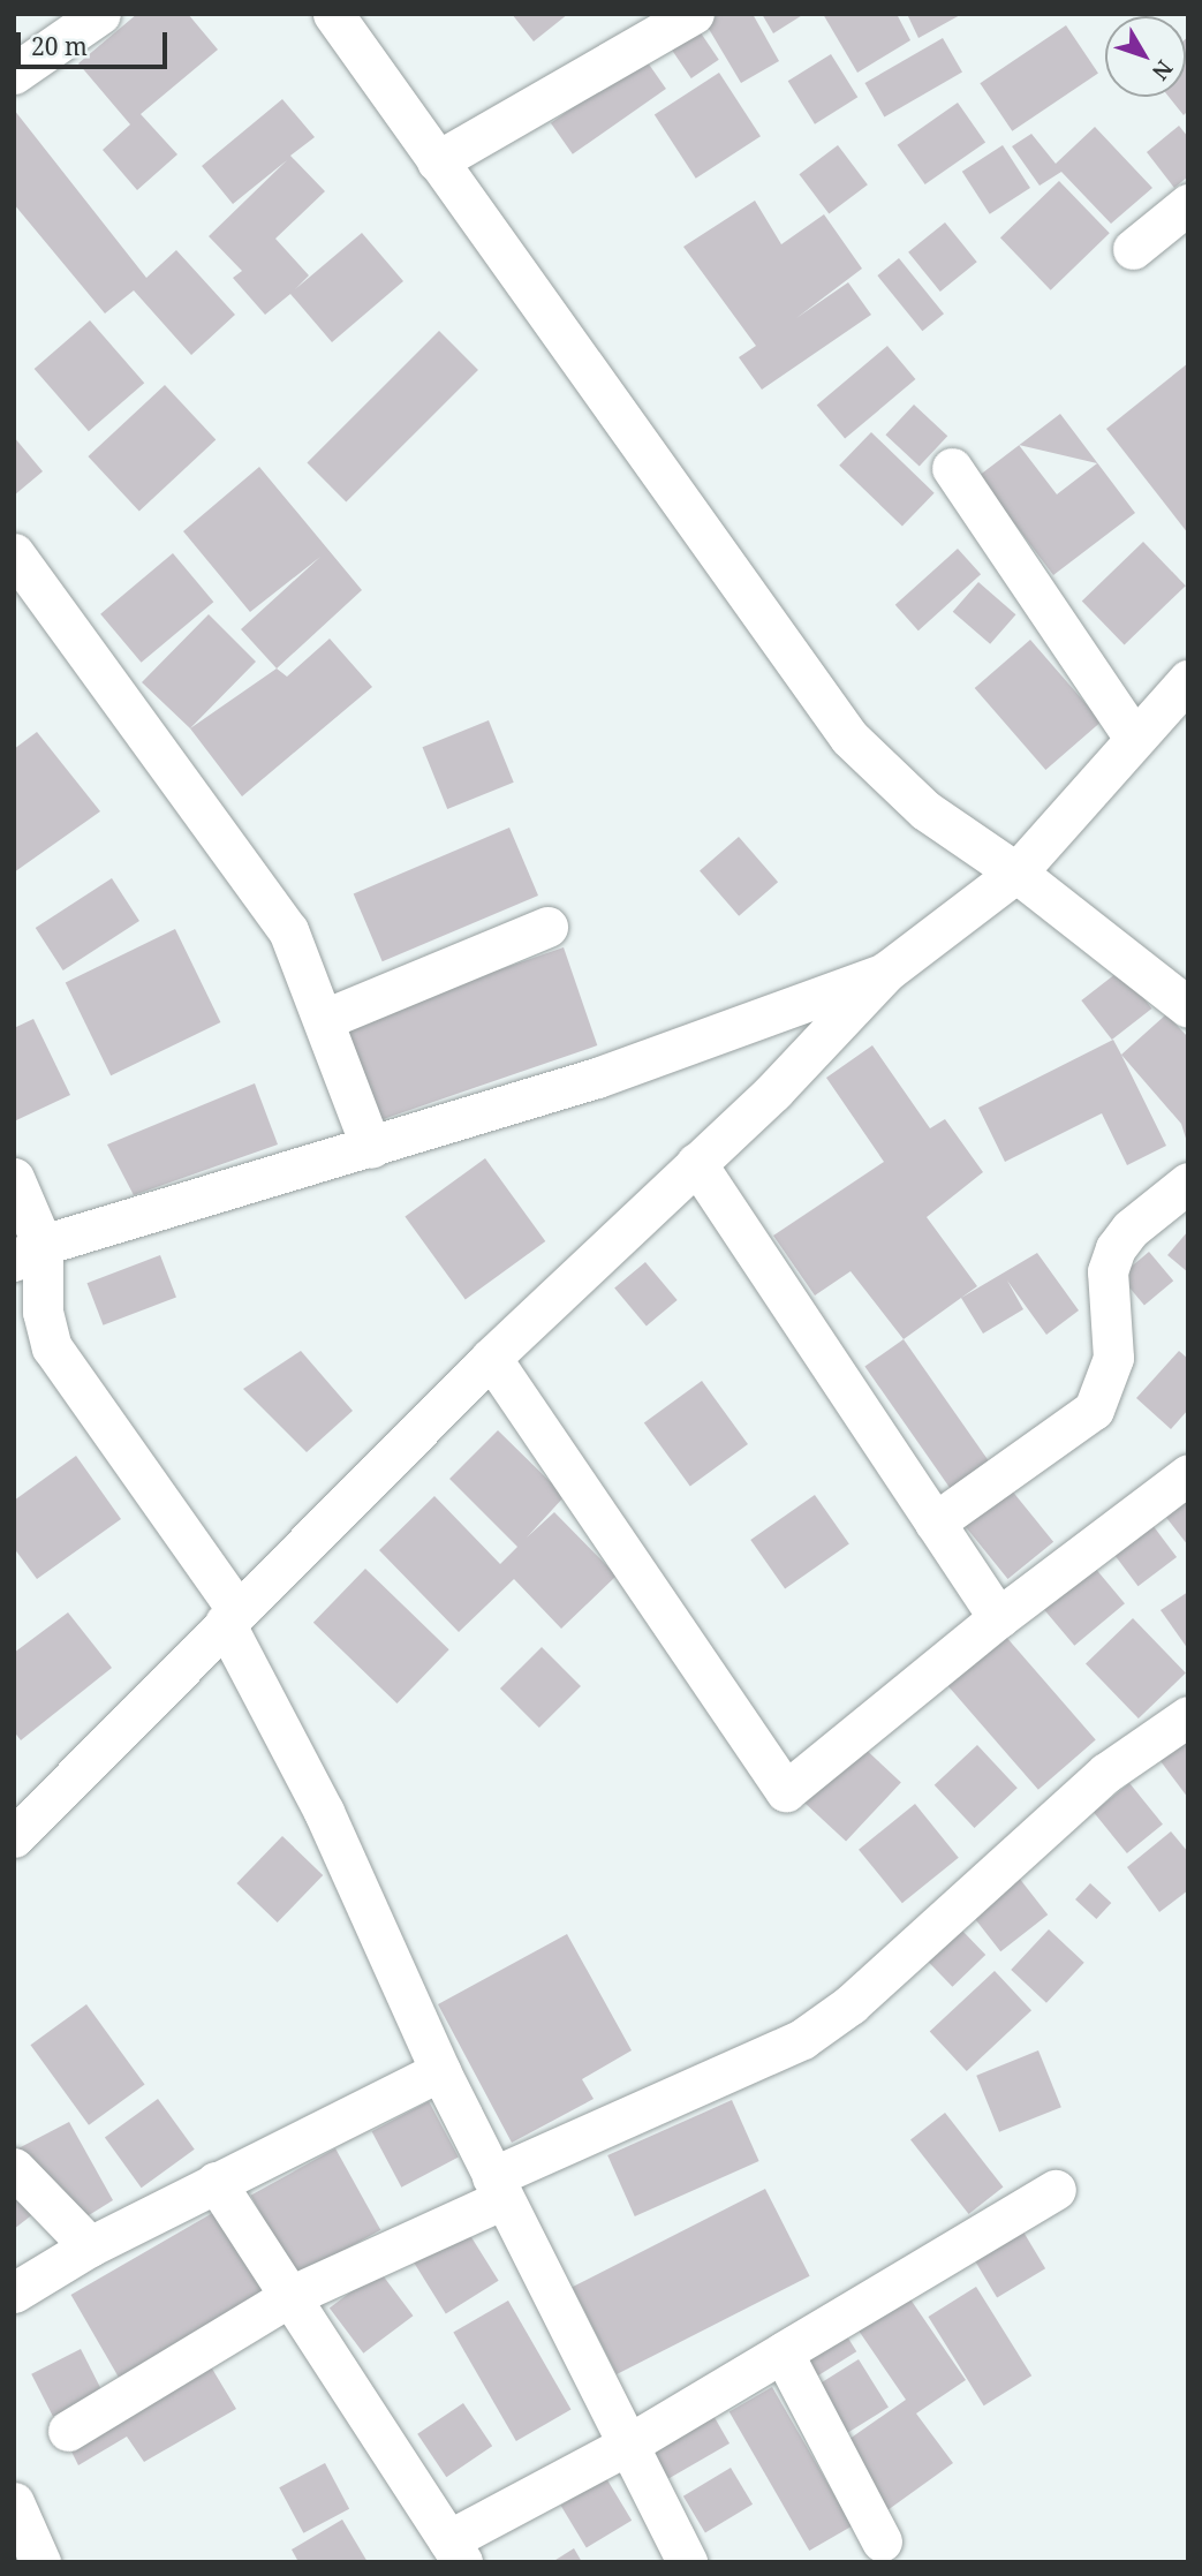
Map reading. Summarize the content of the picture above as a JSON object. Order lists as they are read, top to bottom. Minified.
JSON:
{"scale_bar":"20 m","north":"bottom right"}
